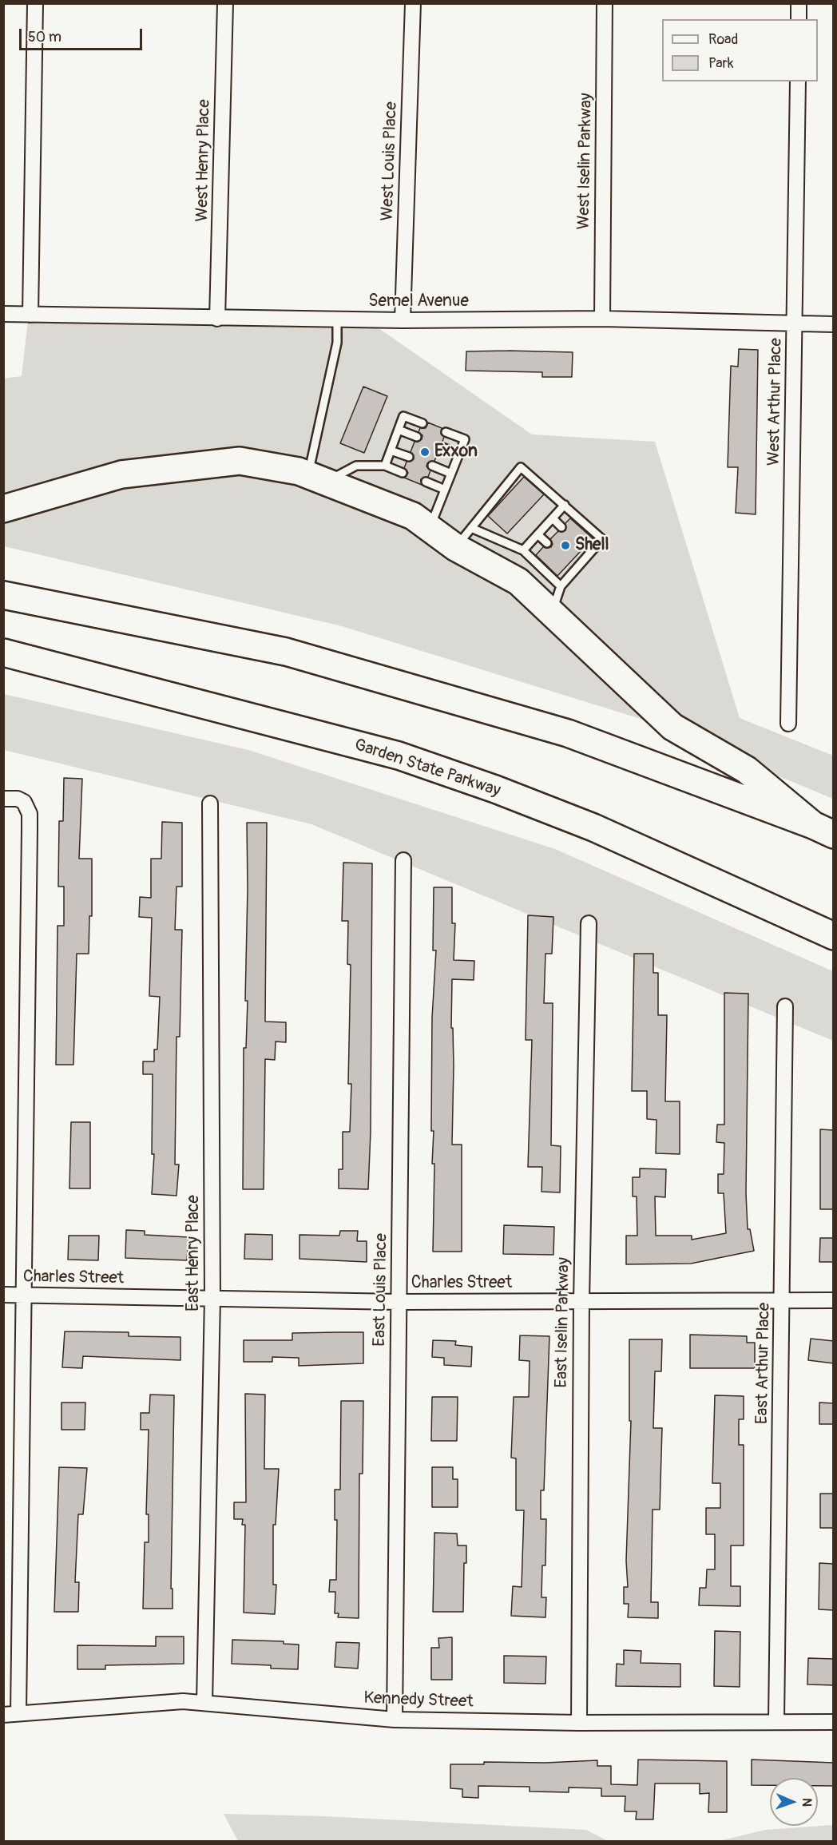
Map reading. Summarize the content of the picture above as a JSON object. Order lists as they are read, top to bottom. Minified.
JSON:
{"streets":{"highway":["Garden State Parkway"],"street":["West Henry Place","West Louis Place","West Iselin Parkway","Semel Avenue","West Arthur Place","East Henry Place","Charles Street","East Louis Place","East Iselin Parkway","East Arthur Place","Kennedy Street"]},"crossings":[["West Henry Place","Semel Avenue"],["West Louis Place","Semel Avenue"],["West Iselin Parkway","Semel Avenue"],["Semel Avenue","West Arthur Place"],["East Henry Place","Charles Street"],["East Henry Place","Kennedy Street"],["Charles Street","East Louis Place"],["Charles Street","East Iselin Parkway"],["Charles Street","East Arthur Place"],["East Louis Place","Kennedy Street"],["East Iselin Parkway","Kennedy Street"],["East Arthur Place","Kennedy Street"]],"places":["Exxon","Shell"],"legend":["Road","Park"],"scale_bar":"50 m","north":"right"}
